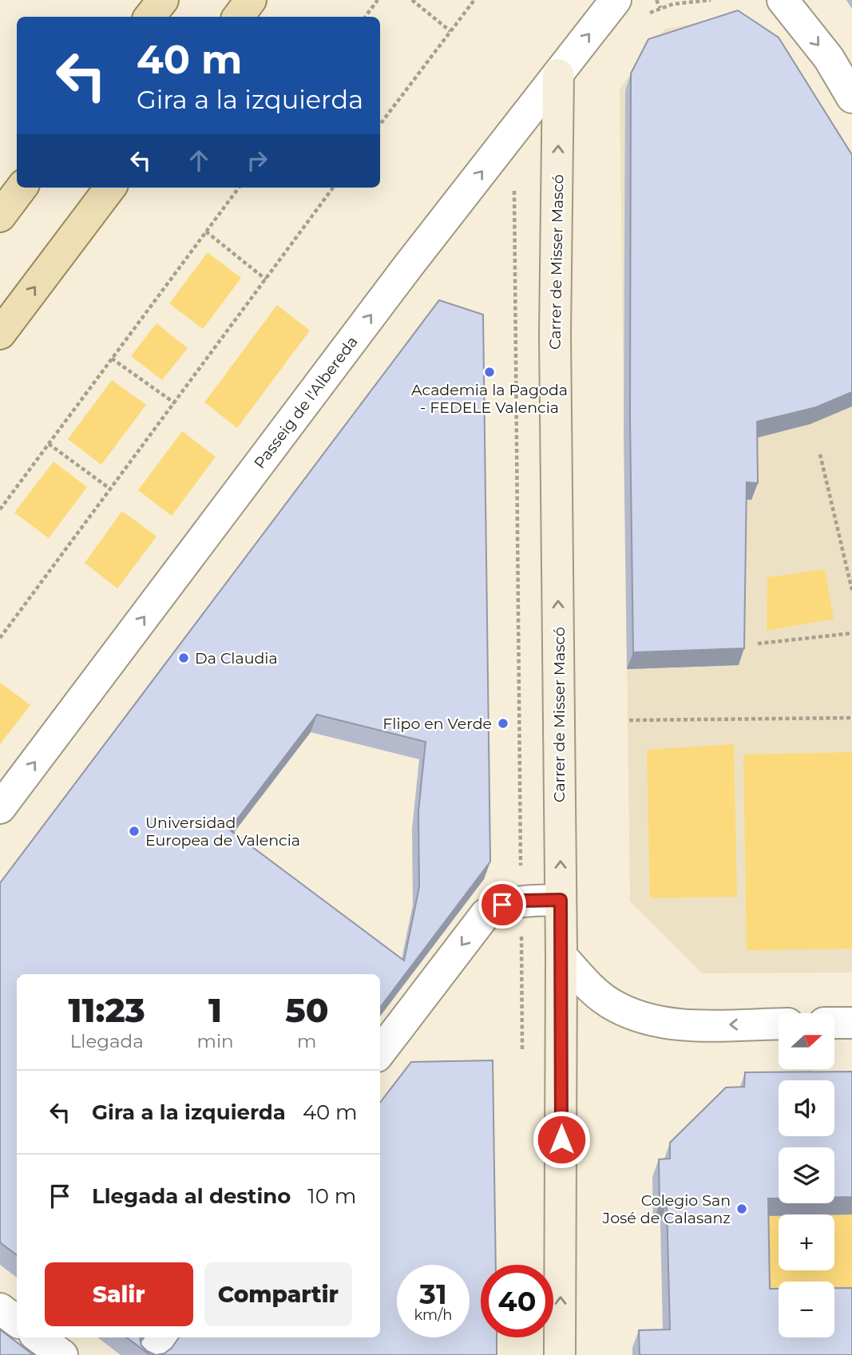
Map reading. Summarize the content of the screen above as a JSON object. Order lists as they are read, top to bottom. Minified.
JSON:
{"streets":{"street":["Carrer de Misser Mascó","Passeig de l'Albereda"]},"crossings":[["Carrer de Misser Mascó","Passeig de l'Albereda"]],"one_way":["Carrer de Misser Mascó","Passeig de l'Albereda"],"places":["Academia la Pagoda - FEDELE Valencia","Da Claudia","Flipo en Verde","Universidad Europea de Valencia","Colegio San José de Calasanz"],"north":"right","page":{"turn":["40 m","Gira a la izquierda"],"eta":["11:23","Llegada","1","min","50","m"],"map_buttons":["+","−"],"list":[{"name":"Gira a la izquierda","value":"40 m"},{"name":"Llegada al destino","value":"10 m"}],"buttons":["Salir","Compartir"],"speed":"31 km/h","limit":"40"}}
